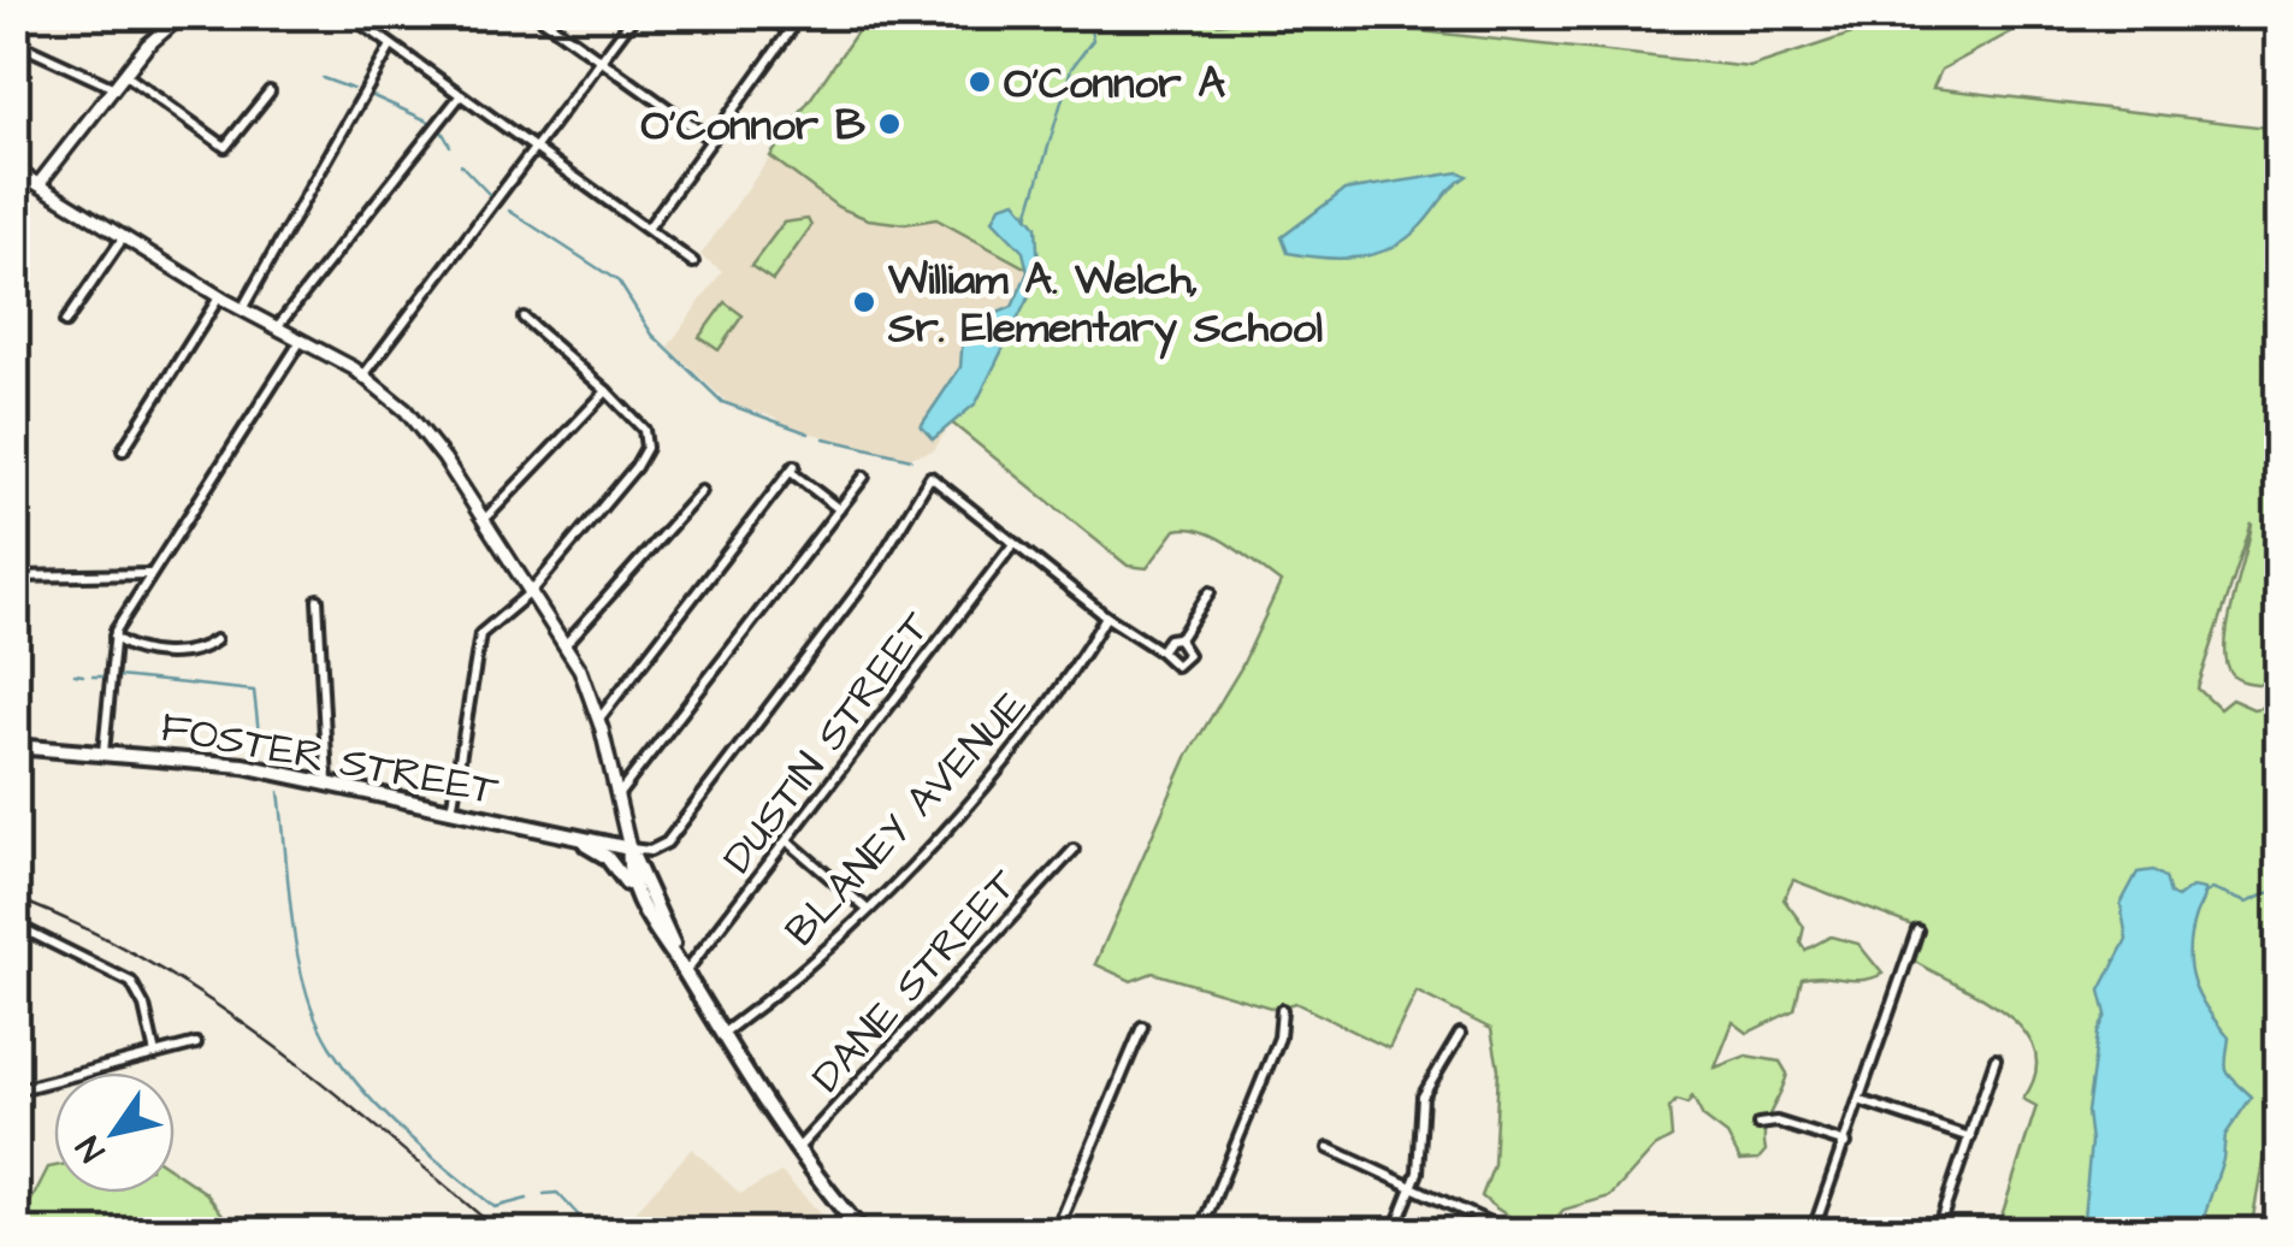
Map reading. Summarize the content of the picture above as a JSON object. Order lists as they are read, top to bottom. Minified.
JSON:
{"streets":{"main road":["FOSTER STREET"],"street":["DUSTIN STREET","BLANEY AVENUE","DANE STREET"]},"places":["O'Connor A","O'Connor B","William A. Welch, Sr. Elementary School"],"north":"bottom left"}
